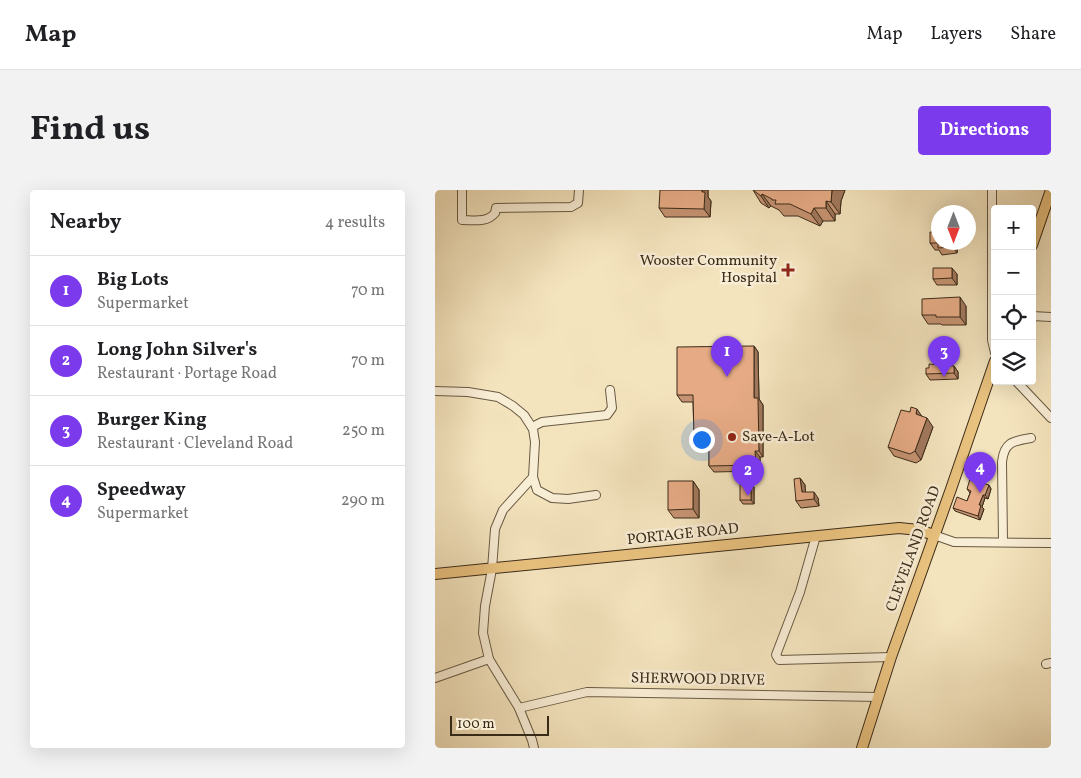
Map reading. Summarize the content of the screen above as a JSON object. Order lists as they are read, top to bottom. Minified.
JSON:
{"streets":{"main road":["PORTAGE ROAD","CLEVELAND ROAD"],"street":["SHERWOOD DRIVE"]},"crossings":[["PORTAGE ROAD","CLEVELAND ROAD"],["CLEVELAND ROAD","SHERWOOD DRIVE"]],"places":{"health":["Wooster Community Hospital"],"other":["Save-A-Lot"]},"scale_bar":"100 m","north":"bottom","page":{"header":"Map","nav":["Map","Layers","Share"],"title":"Find us","buttons":"Directions","heading":["Nearby","4 results"],"map_buttons":["+","−"],"list":[{"mark":"1","name":"Big Lots","note":"Supermarket","value":"70 m"},{"mark":"2","name":"Long John Silver's","note":"Restaurant · Portage Road","value":"70 m"},{"mark":"3","name":"Burger King","note":"Restaurant · Cleveland Road","value":"250 m"},{"mark":"4","name":"Speedway","note":"Supermarket","value":"290 m"}],"pins":["1","3","4","2"],"scale":"100 m"}}
